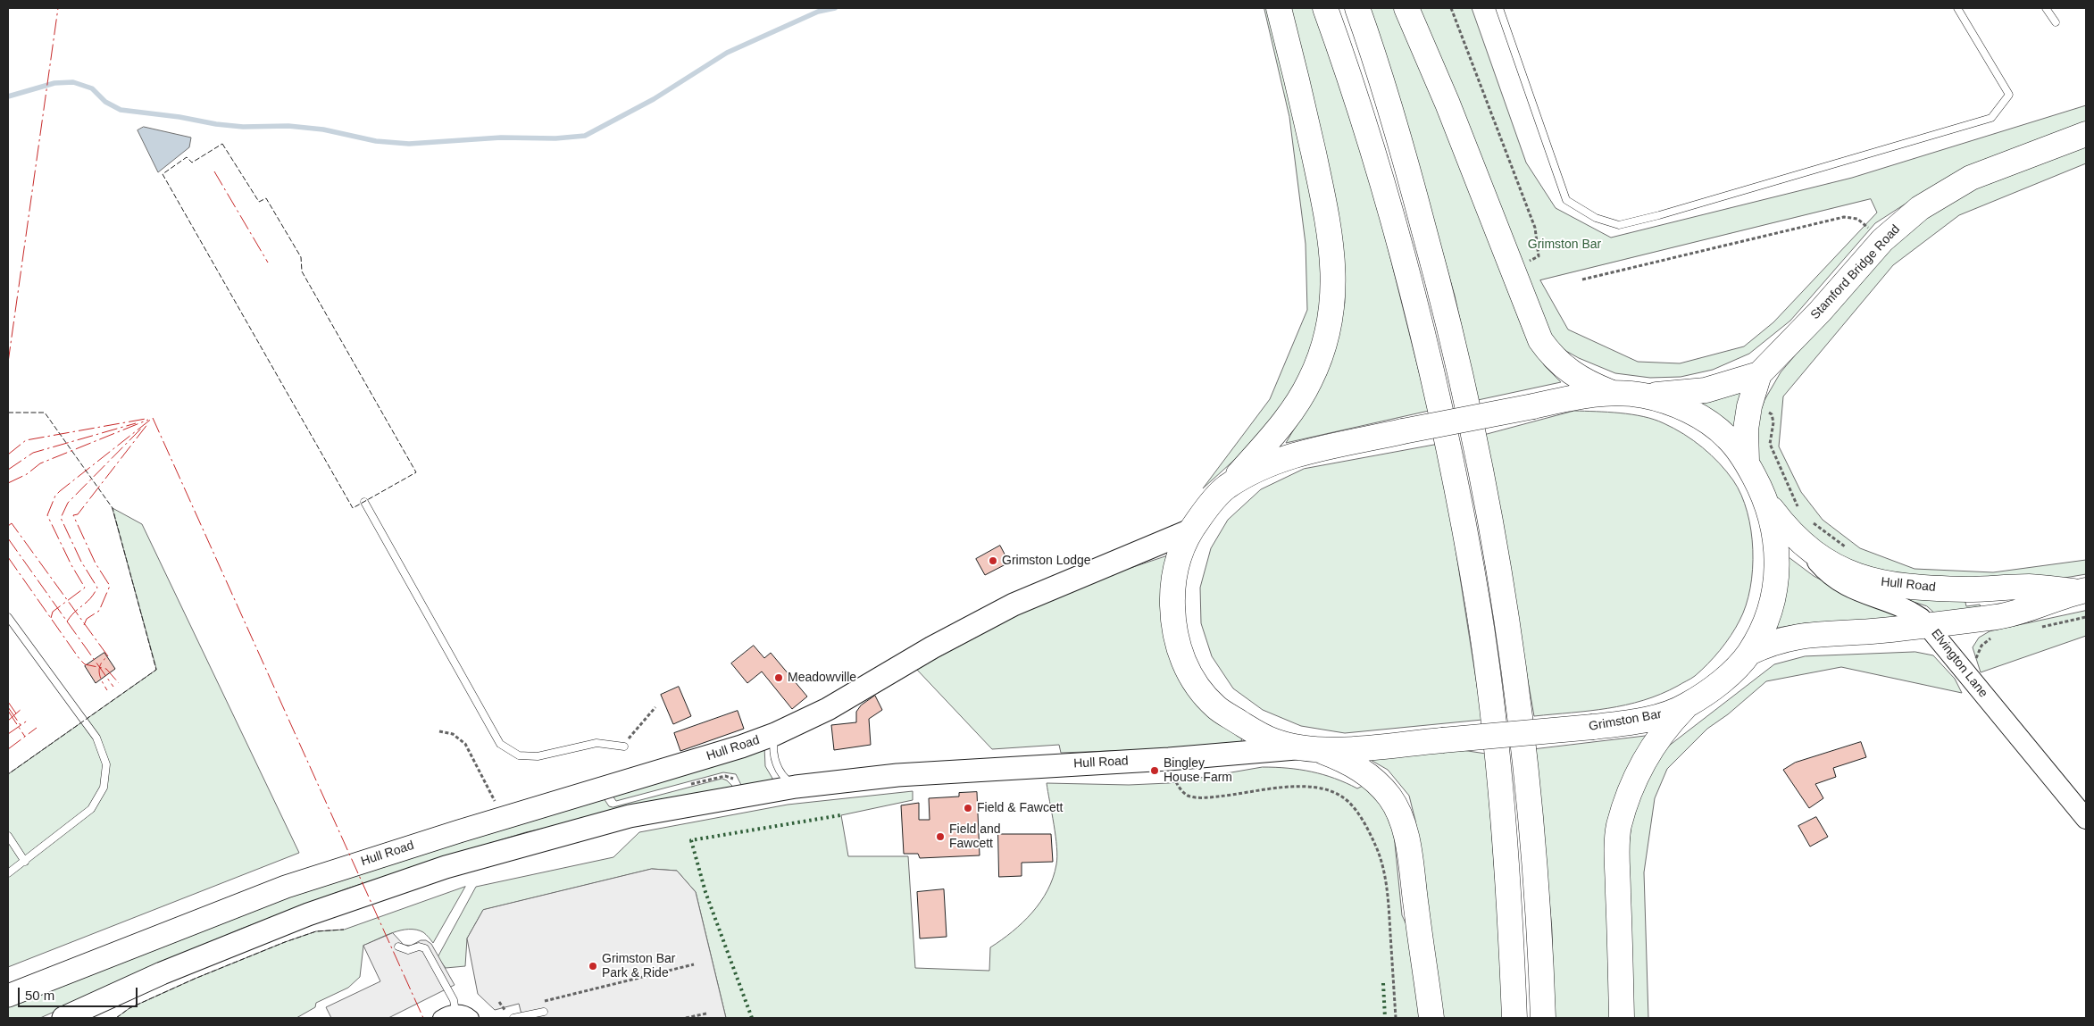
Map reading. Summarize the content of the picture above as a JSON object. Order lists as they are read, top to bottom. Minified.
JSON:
{"streets":{"highway":["Stamford Bridge Road","Hull Road","Grimston Bar"],"main road":["Elvington Lane"]},"crossings":[["Stamford Bridge Road","Grimston Bar"],["Hull Road","Elvington Lane"],["Hull Road","Grimston Bar"]],"parks":["Grimston Bar"],"places":["Grimston Lodge","Meadowville","Bingley House Farm","Field & Fawcett","Field and Fawcett","Grimston Bar Park & Ride"],"scale_bar":"50 m"}
